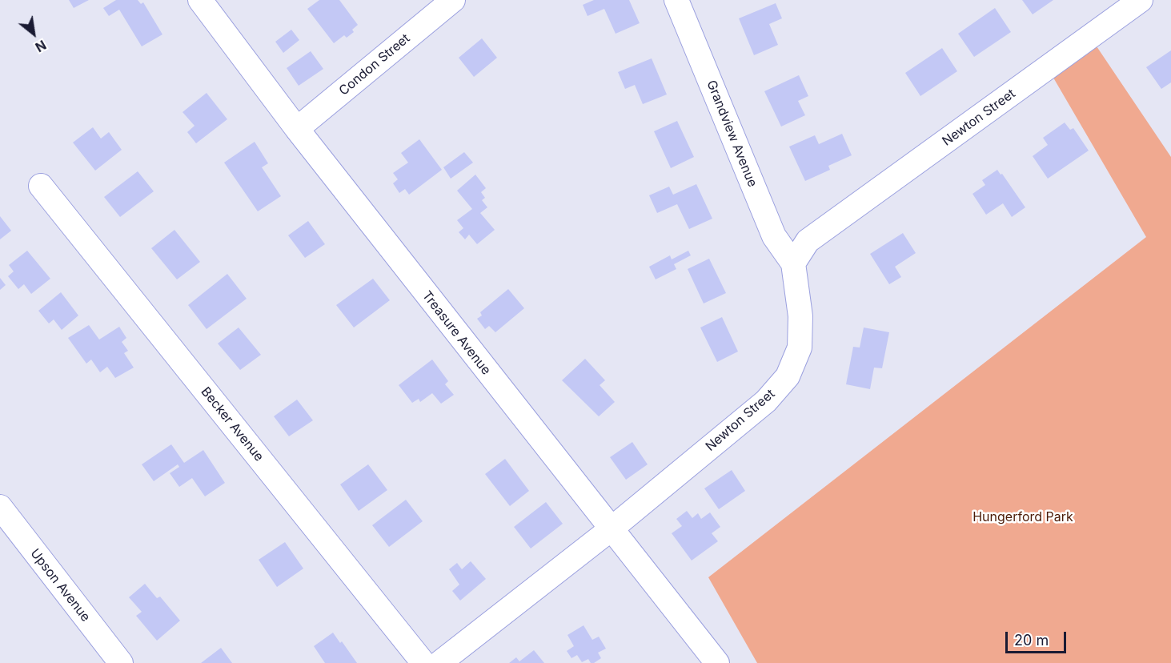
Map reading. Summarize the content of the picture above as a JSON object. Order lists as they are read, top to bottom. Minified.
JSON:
{"streets":{"street":["Condon Street","Newton Street","Grandview Avenue","Treasure Avenue","Becker Avenue","Upson Avenue"]},"crossings":[["Condon Street","Treasure Avenue"],["Newton Street","Grandview Avenue"],["Newton Street","Treasure Avenue"]],"parks":["Hungerford Park"],"scale_bar":"20 m","north":"bottom right"}
